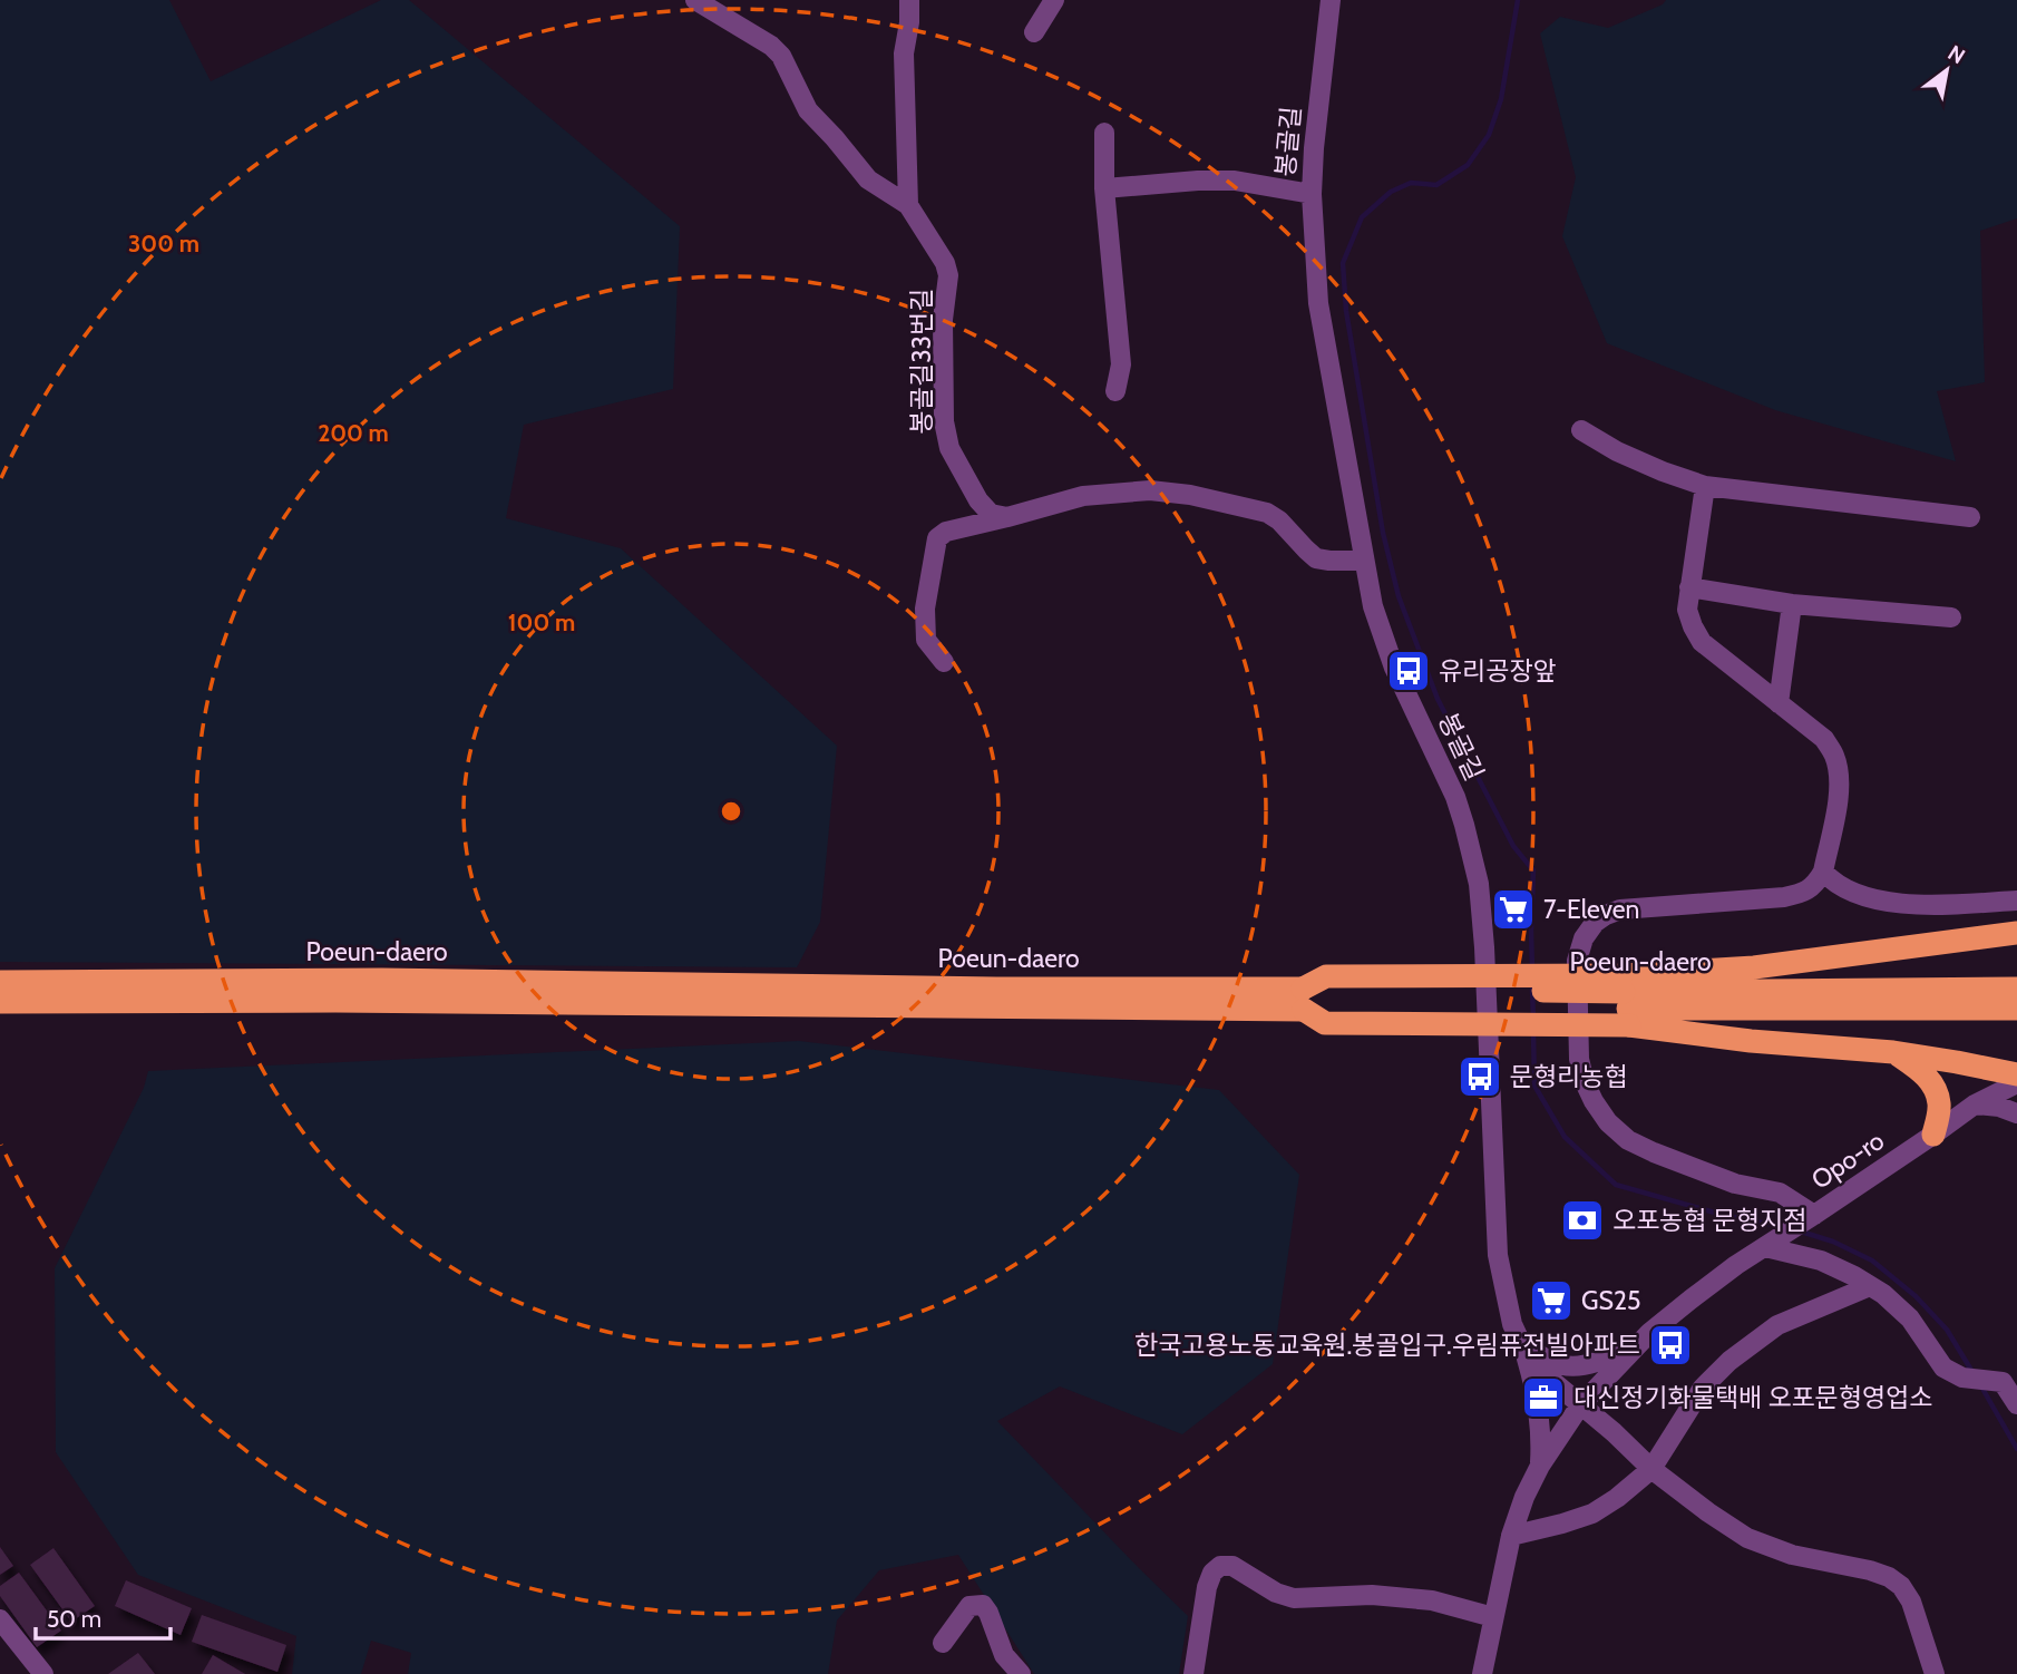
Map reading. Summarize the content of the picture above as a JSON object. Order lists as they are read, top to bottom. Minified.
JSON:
{"streets":{"highway":["Poeun-daero"],"street":["봉골길","봉골길33번길","Opo-ro"]},"crossings":[["봉골길","Opo-ro"]],"places":{"bus stop":["유리공장앞","문형리농협","한국고용노동교육원.봉골입구.우림퓨전빌아파트"],"supermarket":["7-Eleven","GS25"],"bank":["오포농협 문형지점"],"office":["대신정기화물택배 오포문형영업소"]},"scale_bar":"50 m","north":"top right","rings":["300 m","200 m","100 m"]}
